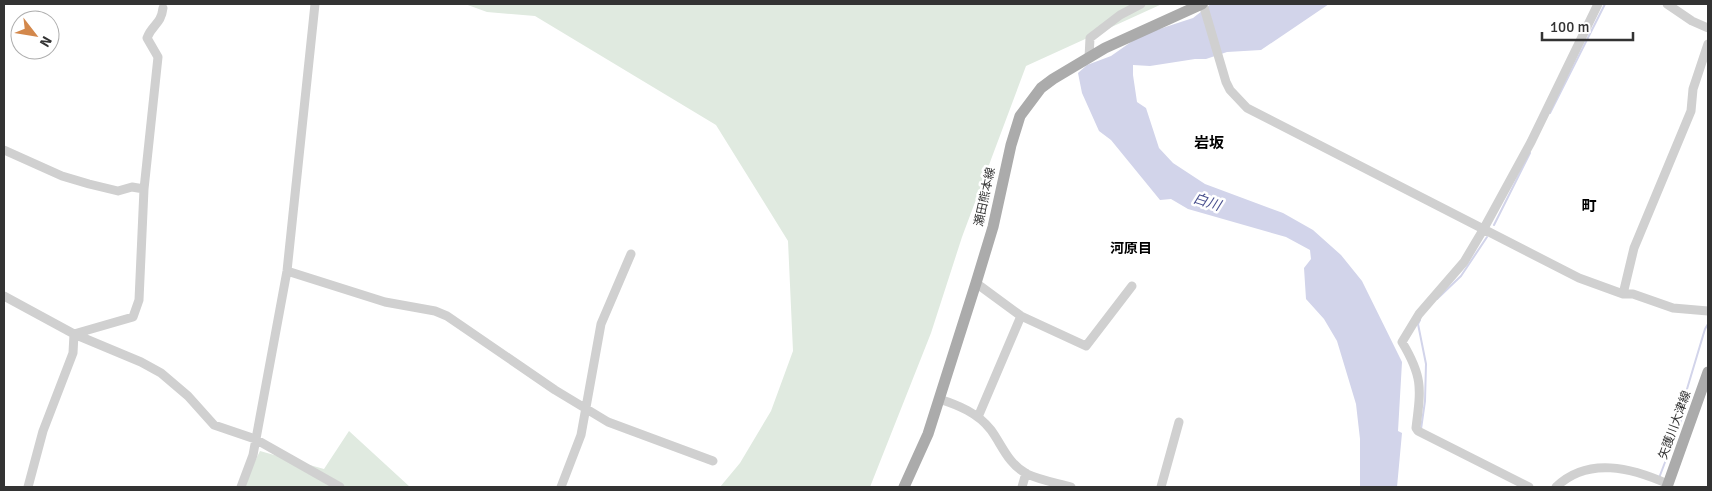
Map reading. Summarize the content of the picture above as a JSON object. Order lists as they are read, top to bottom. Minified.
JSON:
{"streets":{"main road":["瀬田熊本線","矢護川大津線"]},"districts":["岩坂","町","河原目"],"water":["白川"],"scale_bar":"100 m","north":"bottom right"}
